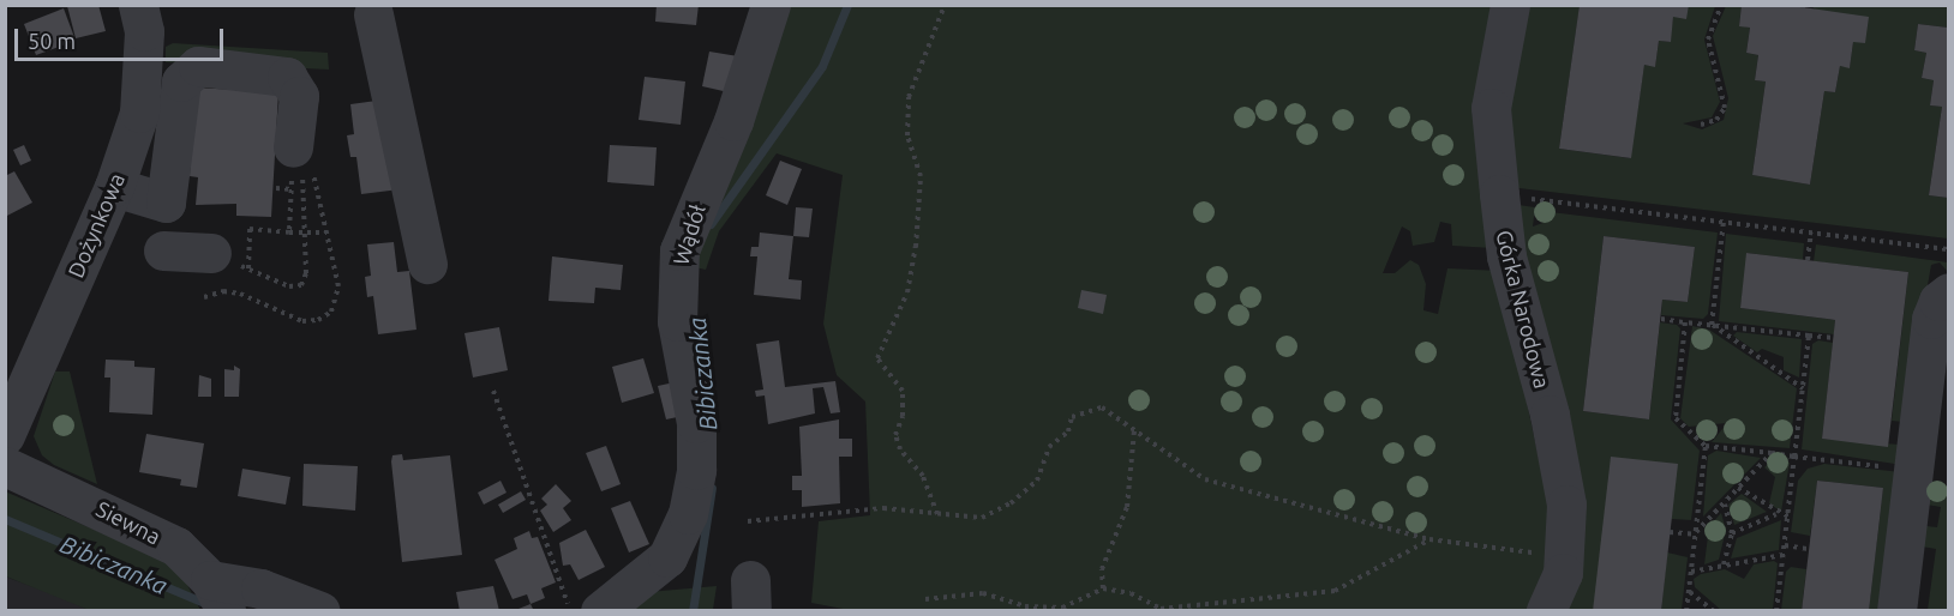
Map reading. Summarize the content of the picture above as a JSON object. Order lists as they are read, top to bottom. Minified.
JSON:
{"streets":{"street":["Dożynkowa","Wądół","Górka Narodowa","Siewna"]},"water":["Bibiczanka"],"scale_bar":"50 m"}
